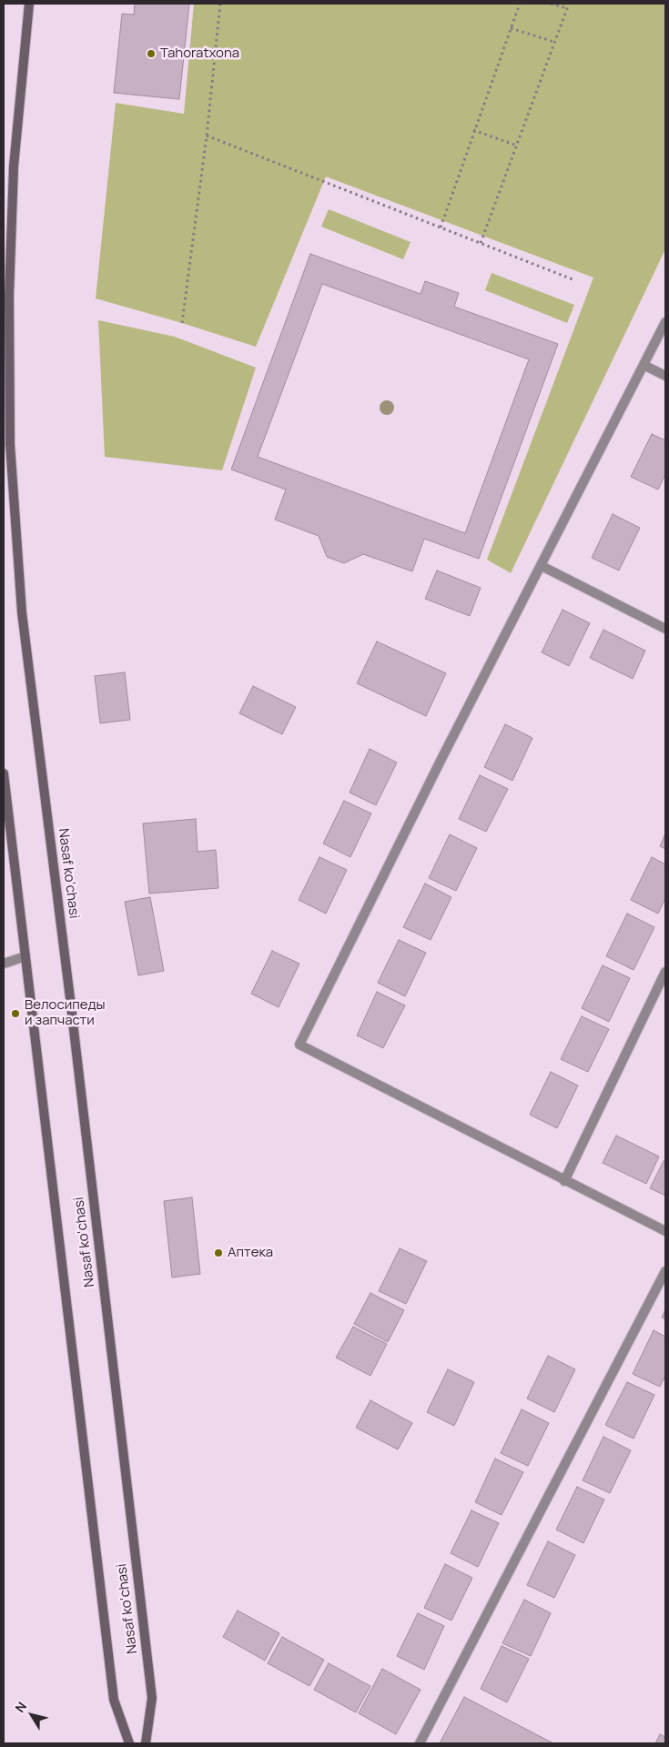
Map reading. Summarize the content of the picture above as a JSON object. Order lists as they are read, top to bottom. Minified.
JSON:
{"streets":{"main road":["Nasaf ko‘chasi"]},"places":["Tahoratxona","Велосипеды и запчасти","Аптека"],"north":"top left"}
